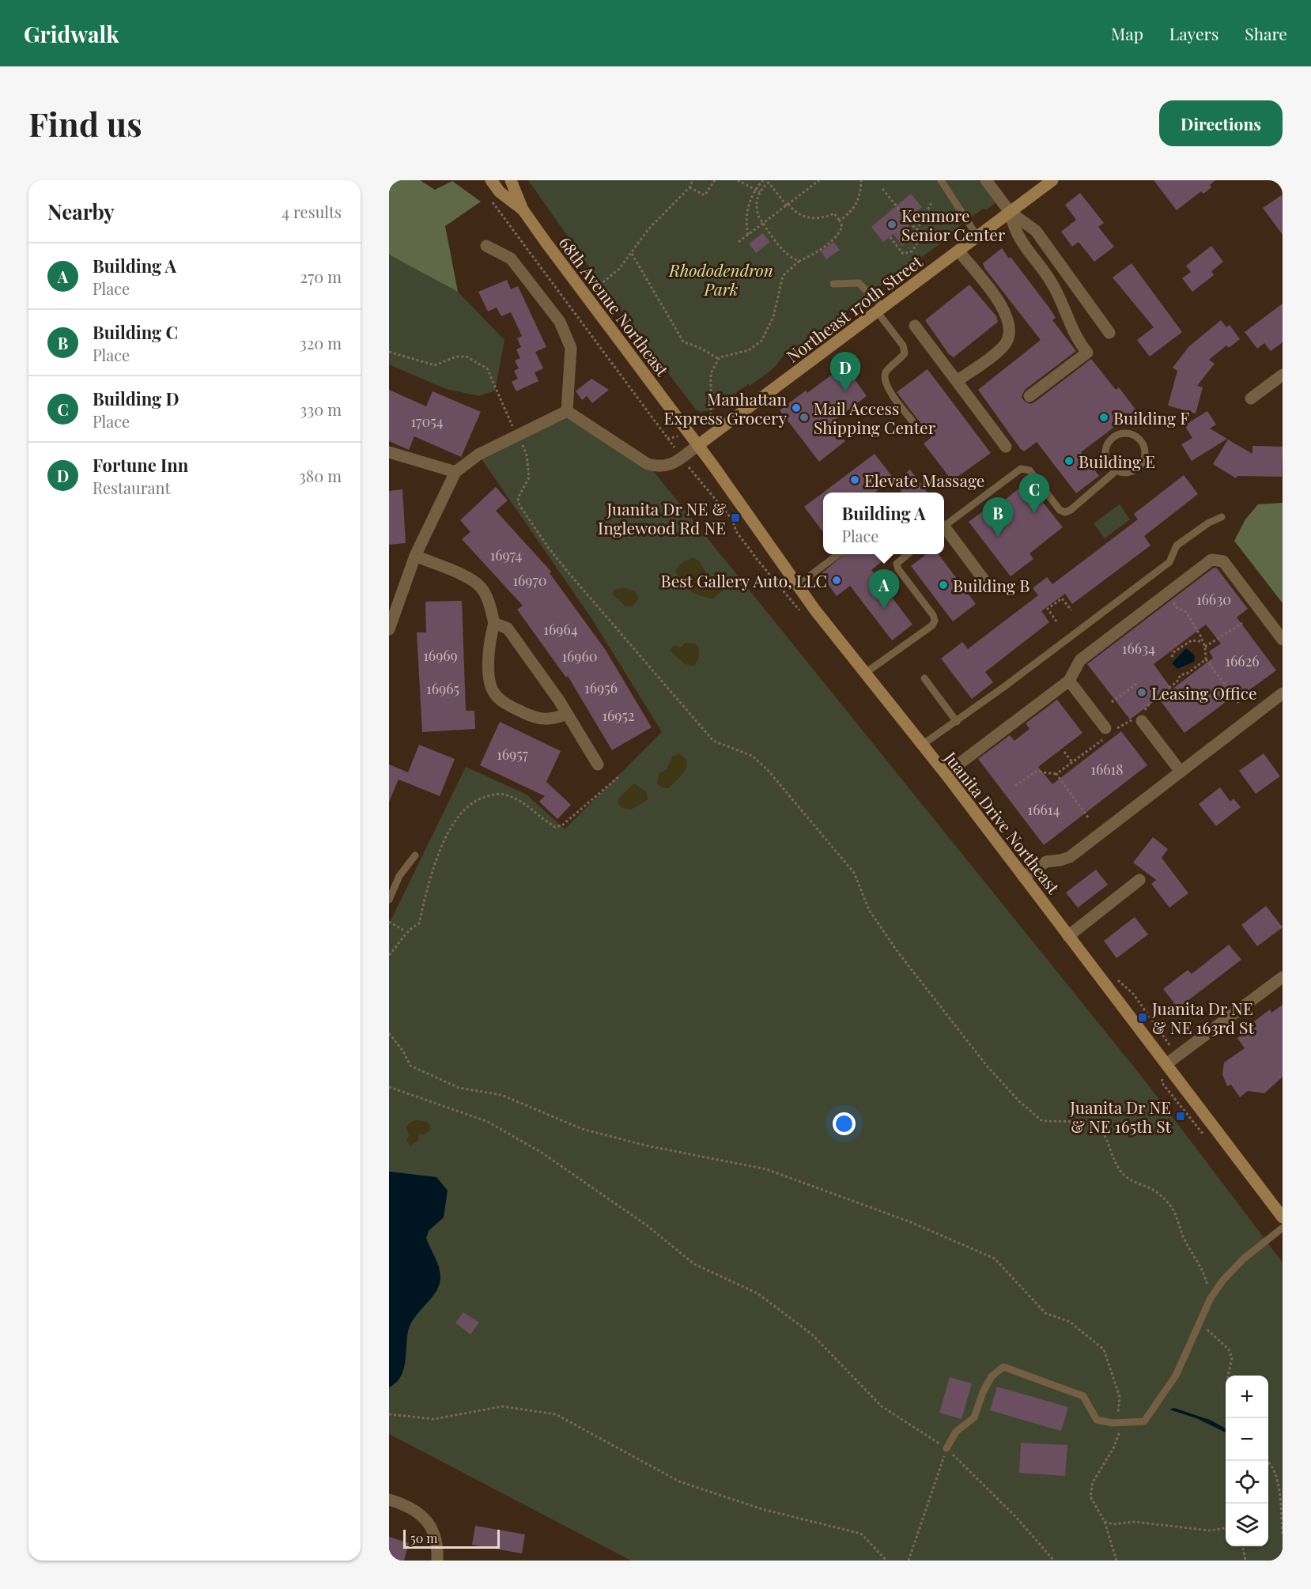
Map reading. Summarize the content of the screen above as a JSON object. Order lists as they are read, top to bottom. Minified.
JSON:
{"streets":{"main road":["68th Avenue Northeast","Northeast 170th Street","Juanita Drive Northeast"]},"crossings":[["68th Avenue Northeast","Northeast 170th Street"],["68th Avenue Northeast","Juanita Drive Northeast"],["Northeast 170th Street","Juanita Drive Northeast"]],"parks":["Rhododendron Park"],"places":{"other":["Kenmore Senior Center","Manhattan Express Grocery","Mail Access Shipping Center","Building F","Building E","Elevate Massage","Best Gallery Auto, LLC","Building B","Leasing Office"],"transit":["Juanita Dr NE & Inglewood Rd NE","Juanita Dr NE & NE 163rd St","Juanita Dr NE & NE 165th St"]},"house_numbers":["17054","16974","16970","16630","16964","16634","16969","16960","16626","16956","16965","16952","16957","16618","16614"],"scale_bar":"50 m","page":{"header":"Gridwalk","nav":["Map","Layers","Share"],"buttons":"Directions","title":"Find us","heading":["Nearby","4 results"],"list":[{"mark":"A","name":"Building A","note":"Place","value":"270 m"},{"mark":"B","name":"Building C","note":"Place","value":"320 m"},{"mark":"C","name":"Building D","note":"Place","value":"330 m"},{"mark":"D","name":"Fortune Inn","note":"Restaurant","value":"380 m"}],"pins":["D","C","B","A"],"popup":["Building A","Place"],"map_buttons":["+","−"],"scale":"50 m"}}
